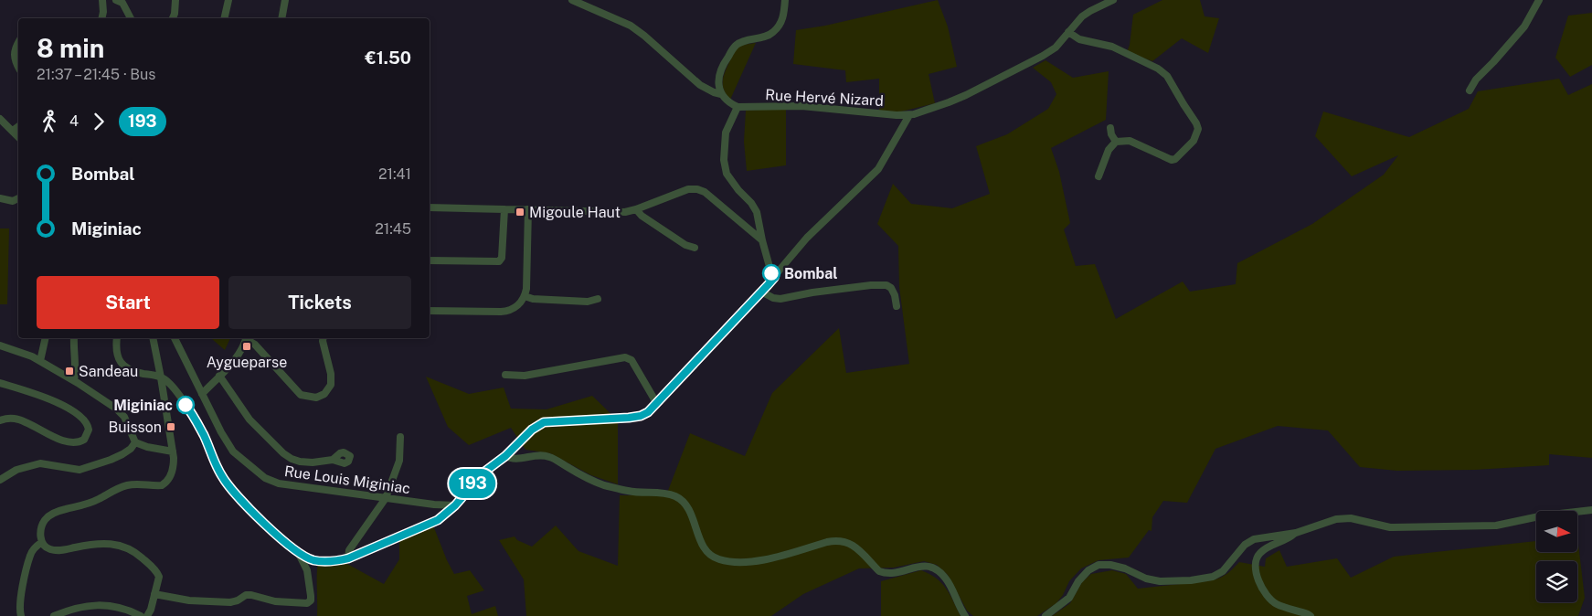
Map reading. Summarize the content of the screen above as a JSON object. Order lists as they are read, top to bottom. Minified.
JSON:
{"streets":{"street":["Rue Hervé Nizard","Rue Louis Miginiac"]},"places":{"transit":["Migoule Haut","Aygueparse","Sandeau","Buisson"],"other":["Bombal","Miginiac"]},"lines":["bus line 193"],"north":"right","page":{"on_map":"193","heading":["8 min","21:37 – 21:45 · Bus","€1.50"],"legs":["4","193"],"list":[{"name":"Bombal","value":"21:41"},{"name":"Miginiac","value":"21:45"}],"buttons":["Start","Tickets"]}}
